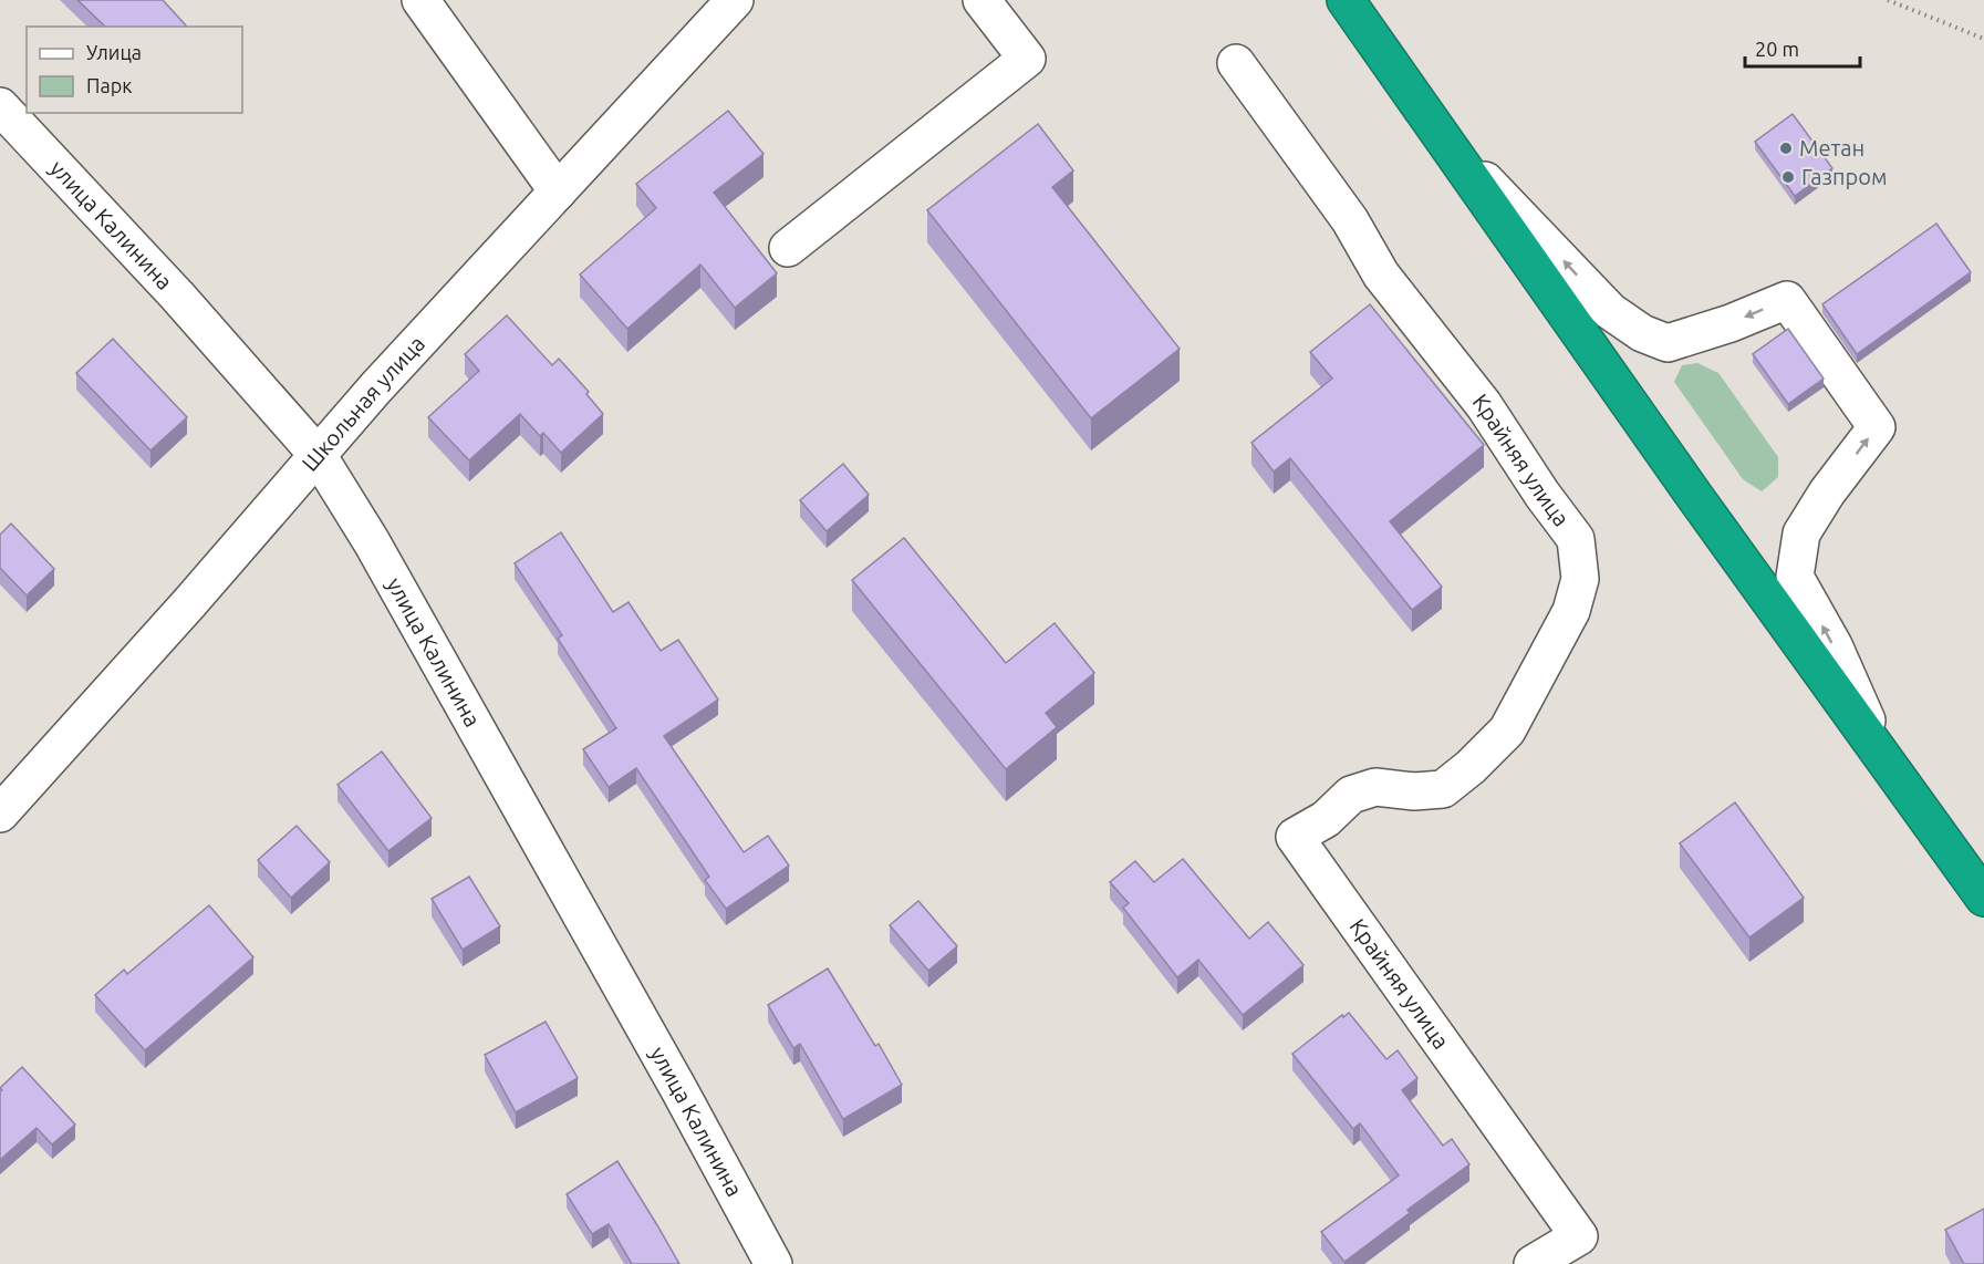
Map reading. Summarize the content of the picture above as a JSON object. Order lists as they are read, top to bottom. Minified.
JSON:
{"streets":{"street":["улица Калинина","Школьная улица","Крайняя улица"]},"crossings":[["улица Калинина","Школьная улица"]],"places":["Метан","Газпром"],"legend":["Улица","Парк"],"scale_bar":"20 m"}
